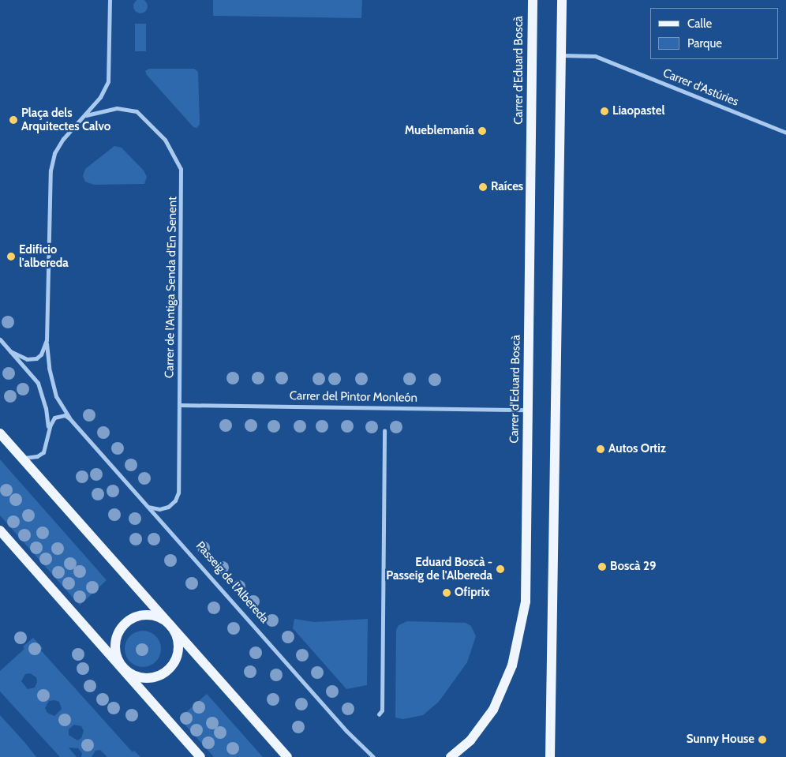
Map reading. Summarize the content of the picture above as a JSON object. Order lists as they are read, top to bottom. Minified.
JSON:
{"streets":{"main road":["Carrer d'Eduard Boscà"],"street":["Carrer d'Astúries","Carrer de l'Antiga Senda d'En Senent","Carrer del Pintor Monleón","Passeig de l'Albereda"]},"crossings":[["Carrer d'Eduard Boscà","Carrer del Pintor Monleón"],["Carrer de l'Antiga Senda d'En Senent","Carrer del Pintor Monleón"],["Carrer de l'Antiga Senda d'En Senent","Passeig de l'Albereda"]],"places":["Liaopastel","Plaça dels Arquitectes Calvo","Mueblemanía","Raíces","Edificio l'albereda","Autos Ortiz","Boscà 29","Eduard Boscà - Passeig de l'Albereda","Ofiprix","Sunny House"],"legend":["Calle","Parque"]}
